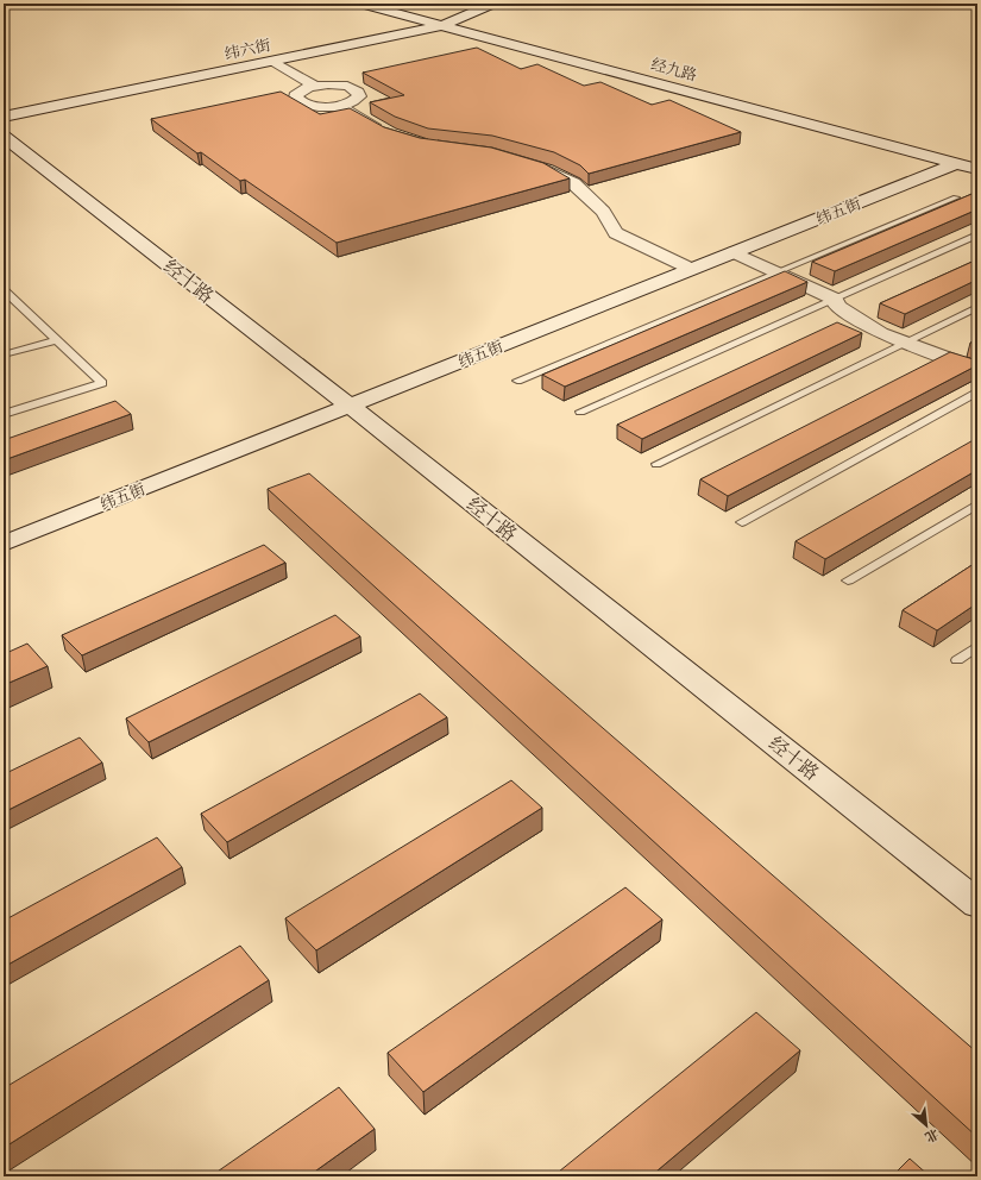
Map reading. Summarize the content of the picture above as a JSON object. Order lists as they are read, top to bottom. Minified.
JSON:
{"streets":{"street":["纬六街","经九路","纬五街","经十路"]},"crossings":[["纬六街","经九路"],["经九路","纬五街"],["纬五街","经十路"]],"north":"bottom right"}
